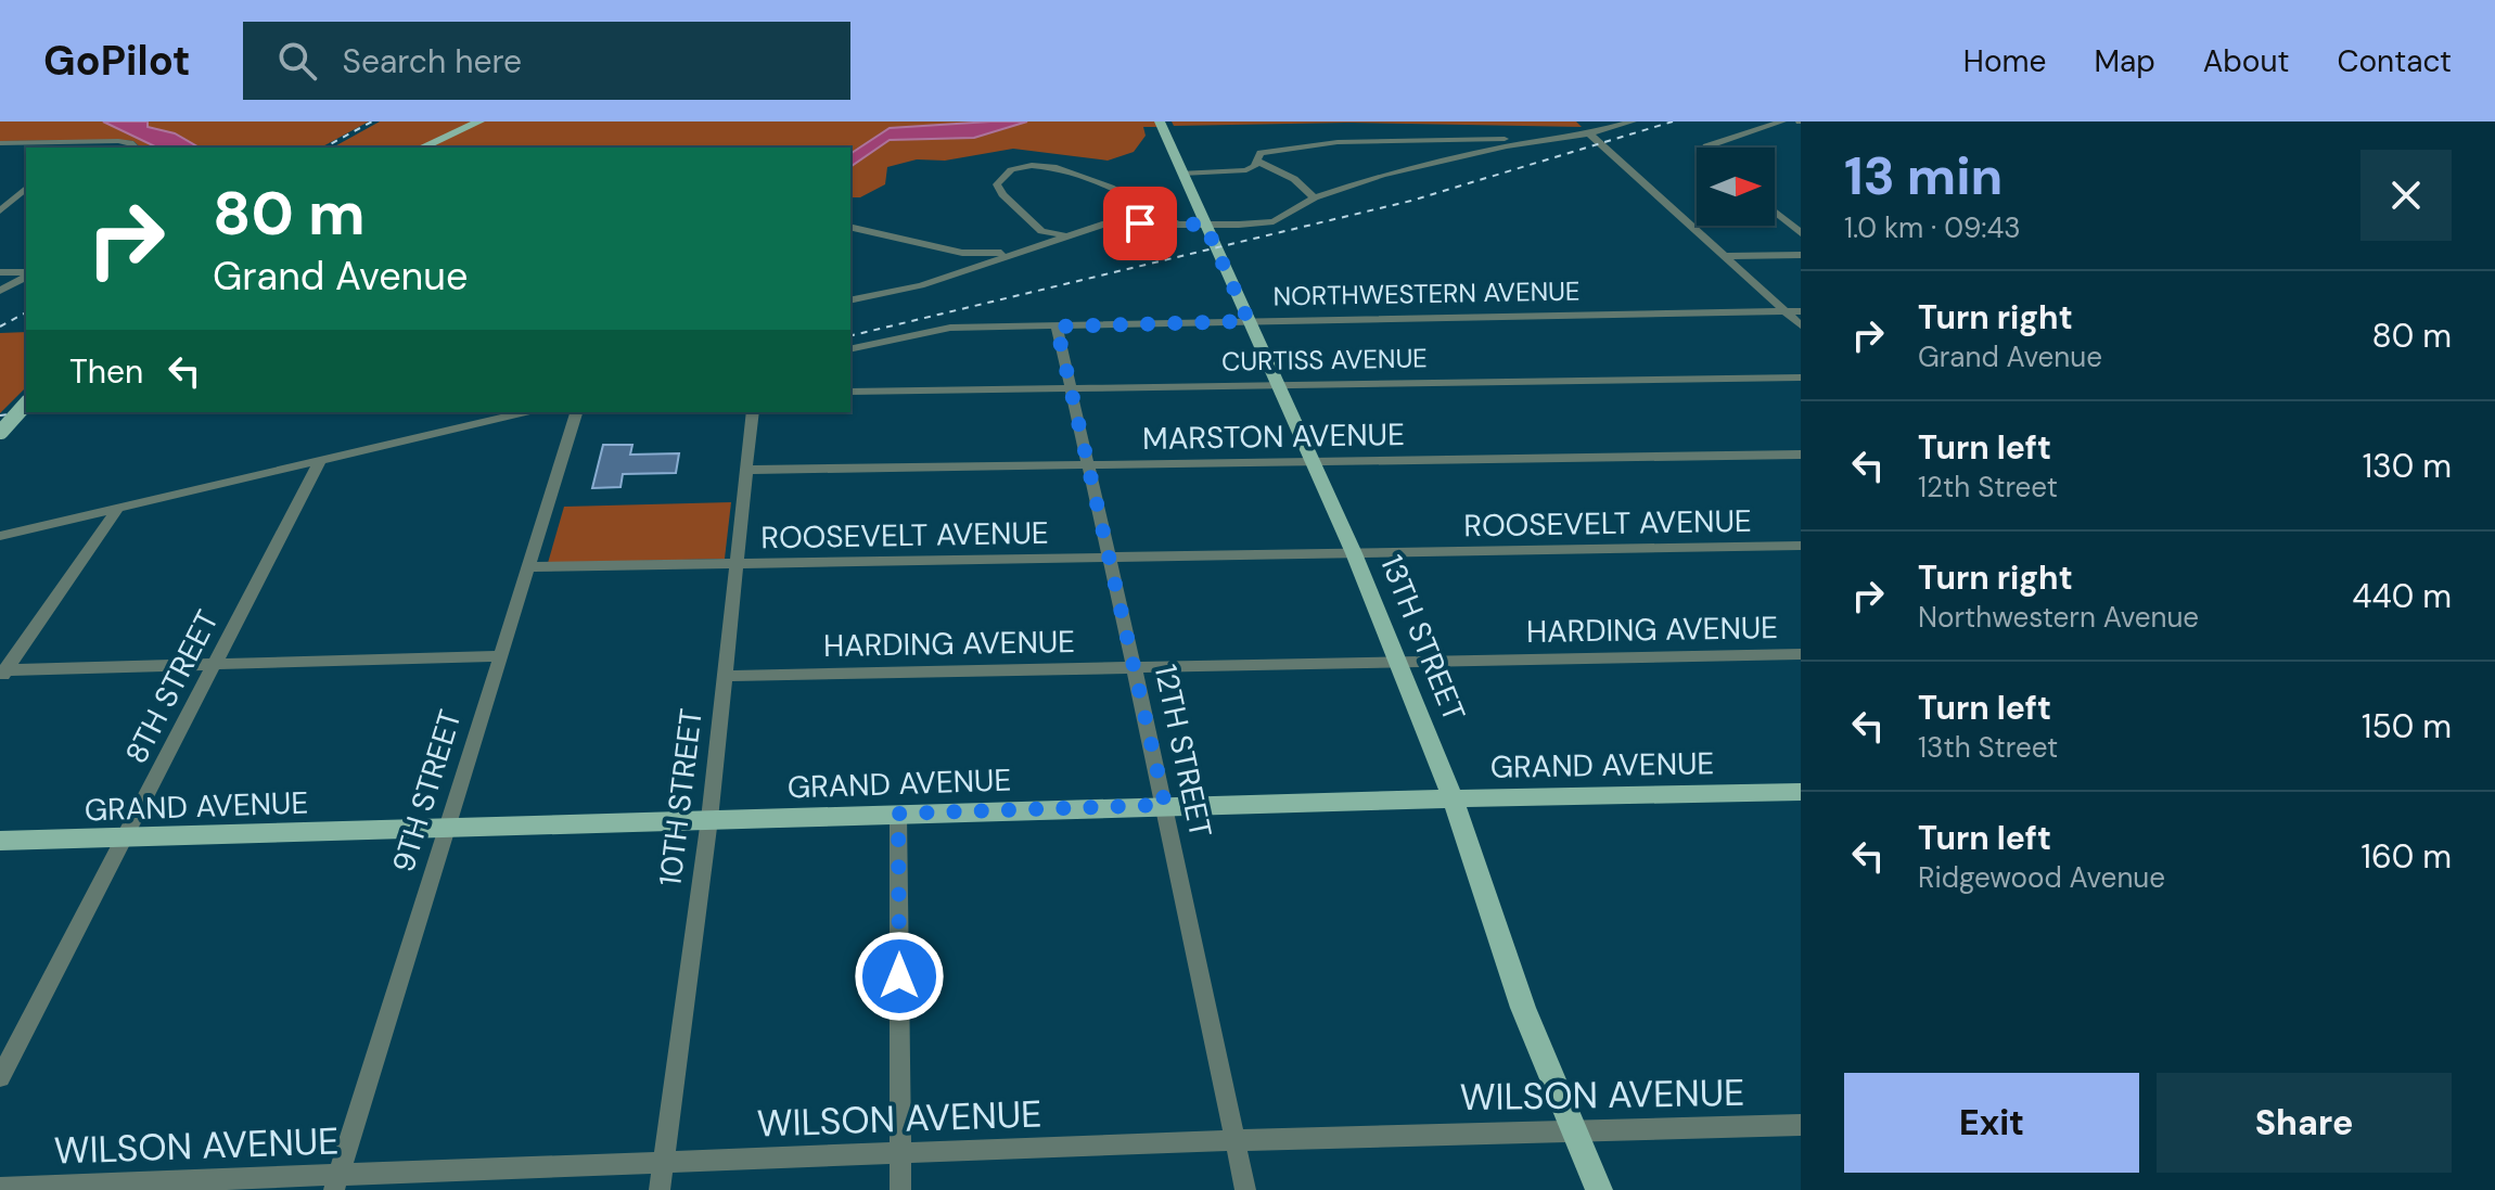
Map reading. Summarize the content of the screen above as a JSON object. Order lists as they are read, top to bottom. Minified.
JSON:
{"streets":{"main road":["13TH STREET","GRAND AVENUE"],"street":["NORTHWESTERN AVENUE","CURTISS AVENUE","MARSTON AVENUE","ROOSEVELT AVENUE","HARDING AVENUE","8TH STREET","12TH STREET","9TH STREET","10TH STREET","WILSON AVENUE"]},"crossings":[["NORTHWESTERN AVENUE","13TH STREET"],["NORTHWESTERN AVENUE","12TH STREET"],["CURTISS AVENUE","13TH STREET"],["CURTISS AVENUE","12TH STREET"],["MARSTON AVENUE","13TH STREET"],["MARSTON AVENUE","12TH STREET"],["MARSTON AVENUE","10TH STREET"],["ROOSEVELT AVENUE","13TH STREET"],["ROOSEVELT AVENUE","12TH STREET"],["ROOSEVELT AVENUE","9TH STREET"],["ROOSEVELT AVENUE","10TH STREET"],["HARDING AVENUE","13TH STREET"],["HARDING AVENUE","12TH STREET"],["HARDING AVENUE","10TH STREET"],["13TH STREET","GRAND AVENUE"],["13TH STREET","WILSON AVENUE"],["8TH STREET","GRAND AVENUE"],["12TH STREET","GRAND AVENUE"],["12TH STREET","WILSON AVENUE"],["GRAND AVENUE","9TH STREET"],["GRAND AVENUE","10TH STREET"],["9TH STREET","WILSON AVENUE"],["10TH STREET","WILSON AVENUE"]],"north":"right","page":{"header":"GoPilot","search":"Search here","nav":["Home","Map","About","Contact"],"heading":["13 min","1.0 km · 09:43"],"turn":["80 m","Grand Avenue"],"list":[{"name":"Turn right","note":"Grand Avenue","value":"80 m"},{"name":"Turn left","note":"12th Street","value":"130 m"},{"name":"Turn right","note":"Northwestern Avenue","value":"440 m"},{"name":"Turn left","note":"13th Street","value":"150 m"},{"name":"Turn left","note":"Ridgewood Avenue","value":"160 m"}],"then":"Then","buttons":["Exit","Share"]}}
